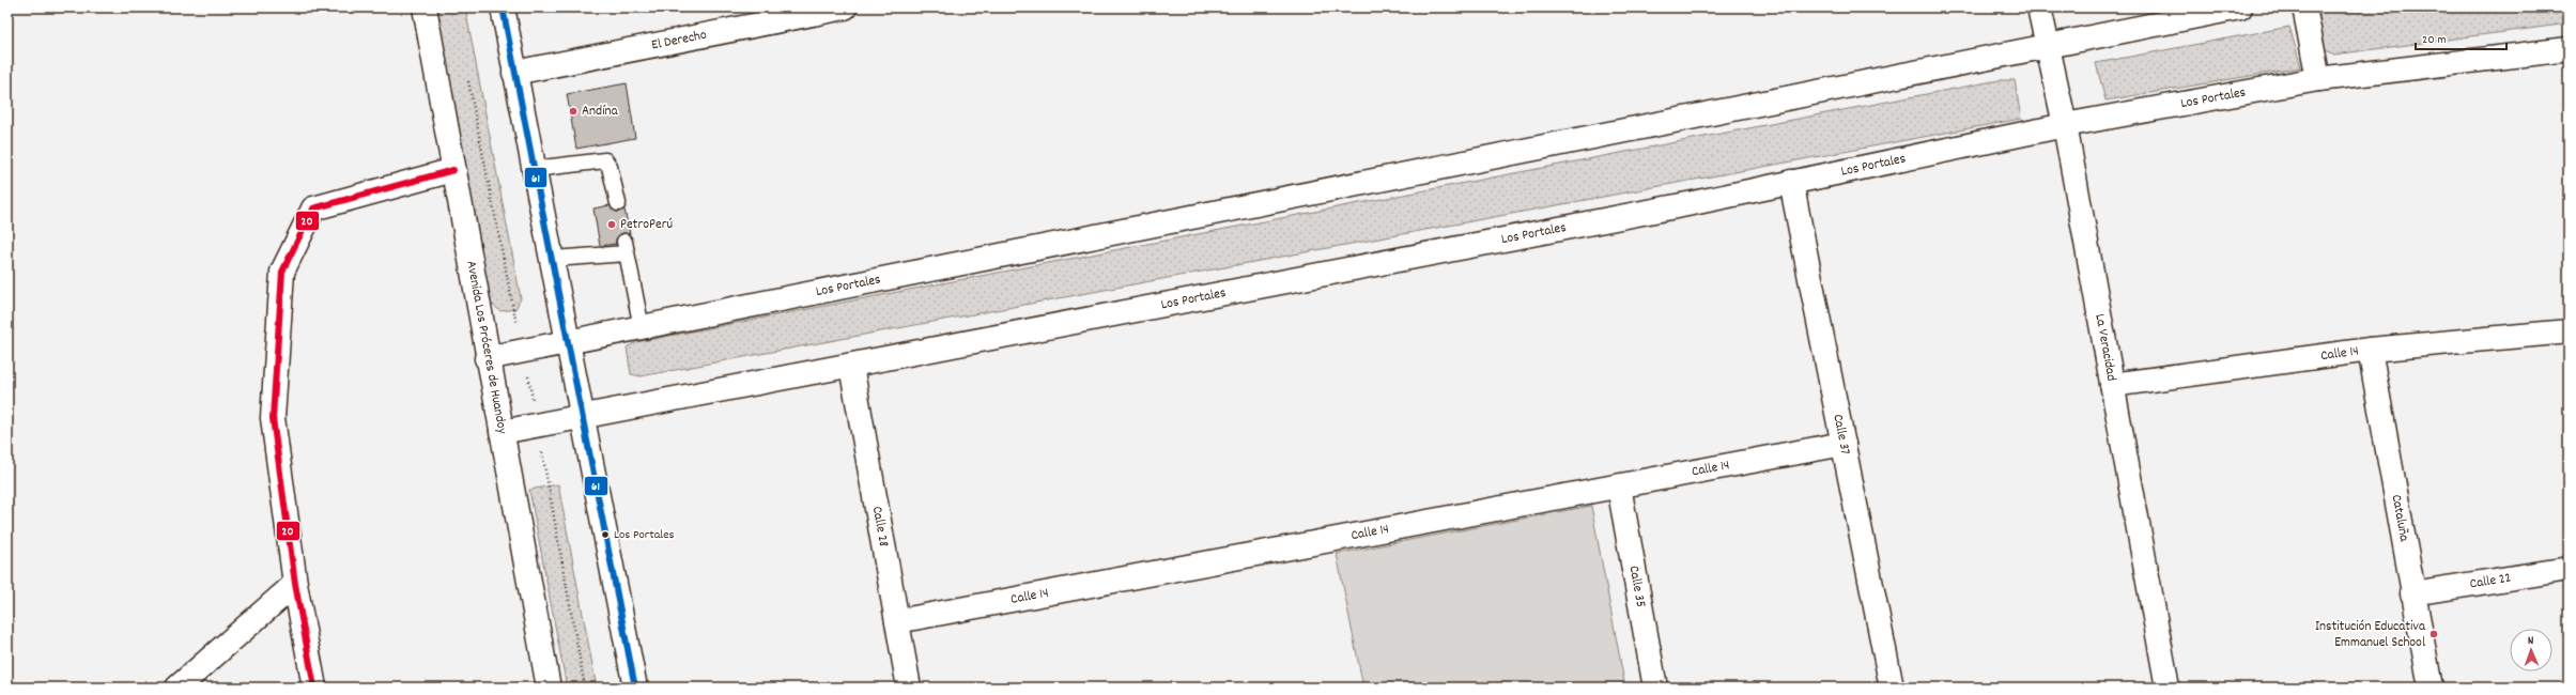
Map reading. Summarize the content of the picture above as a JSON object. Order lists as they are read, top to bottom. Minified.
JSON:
{"streets":{"street":["El Derecho","Los Portales","Avenida Los Próceres de Huandoy","La Veracidad","Calle 14","Calle 37","Cataluña","Calle 28","Calle 22","Calle 35"]},"crossings":[["Los Portales","Avenida Los Próceres de Huandoy"],["Los Portales","La Veracidad"],["Los Portales","Calle 37"],["Los Portales","Calle 28"],["La Veracidad","Calle 14"],["Calle 14","Calle 37"],["Calle 14","Cataluña"],["Calle 14","Calle 28"],["Calle 14","Calle 35"],["Cataluña","Calle 22"]],"places":["Andína","PetroPerú","Los Portales","Institución Educativa Emmanuel School"],"lines":["transit line 61","transit line 20"],"scale_bar":"20 m","north":"top"}
